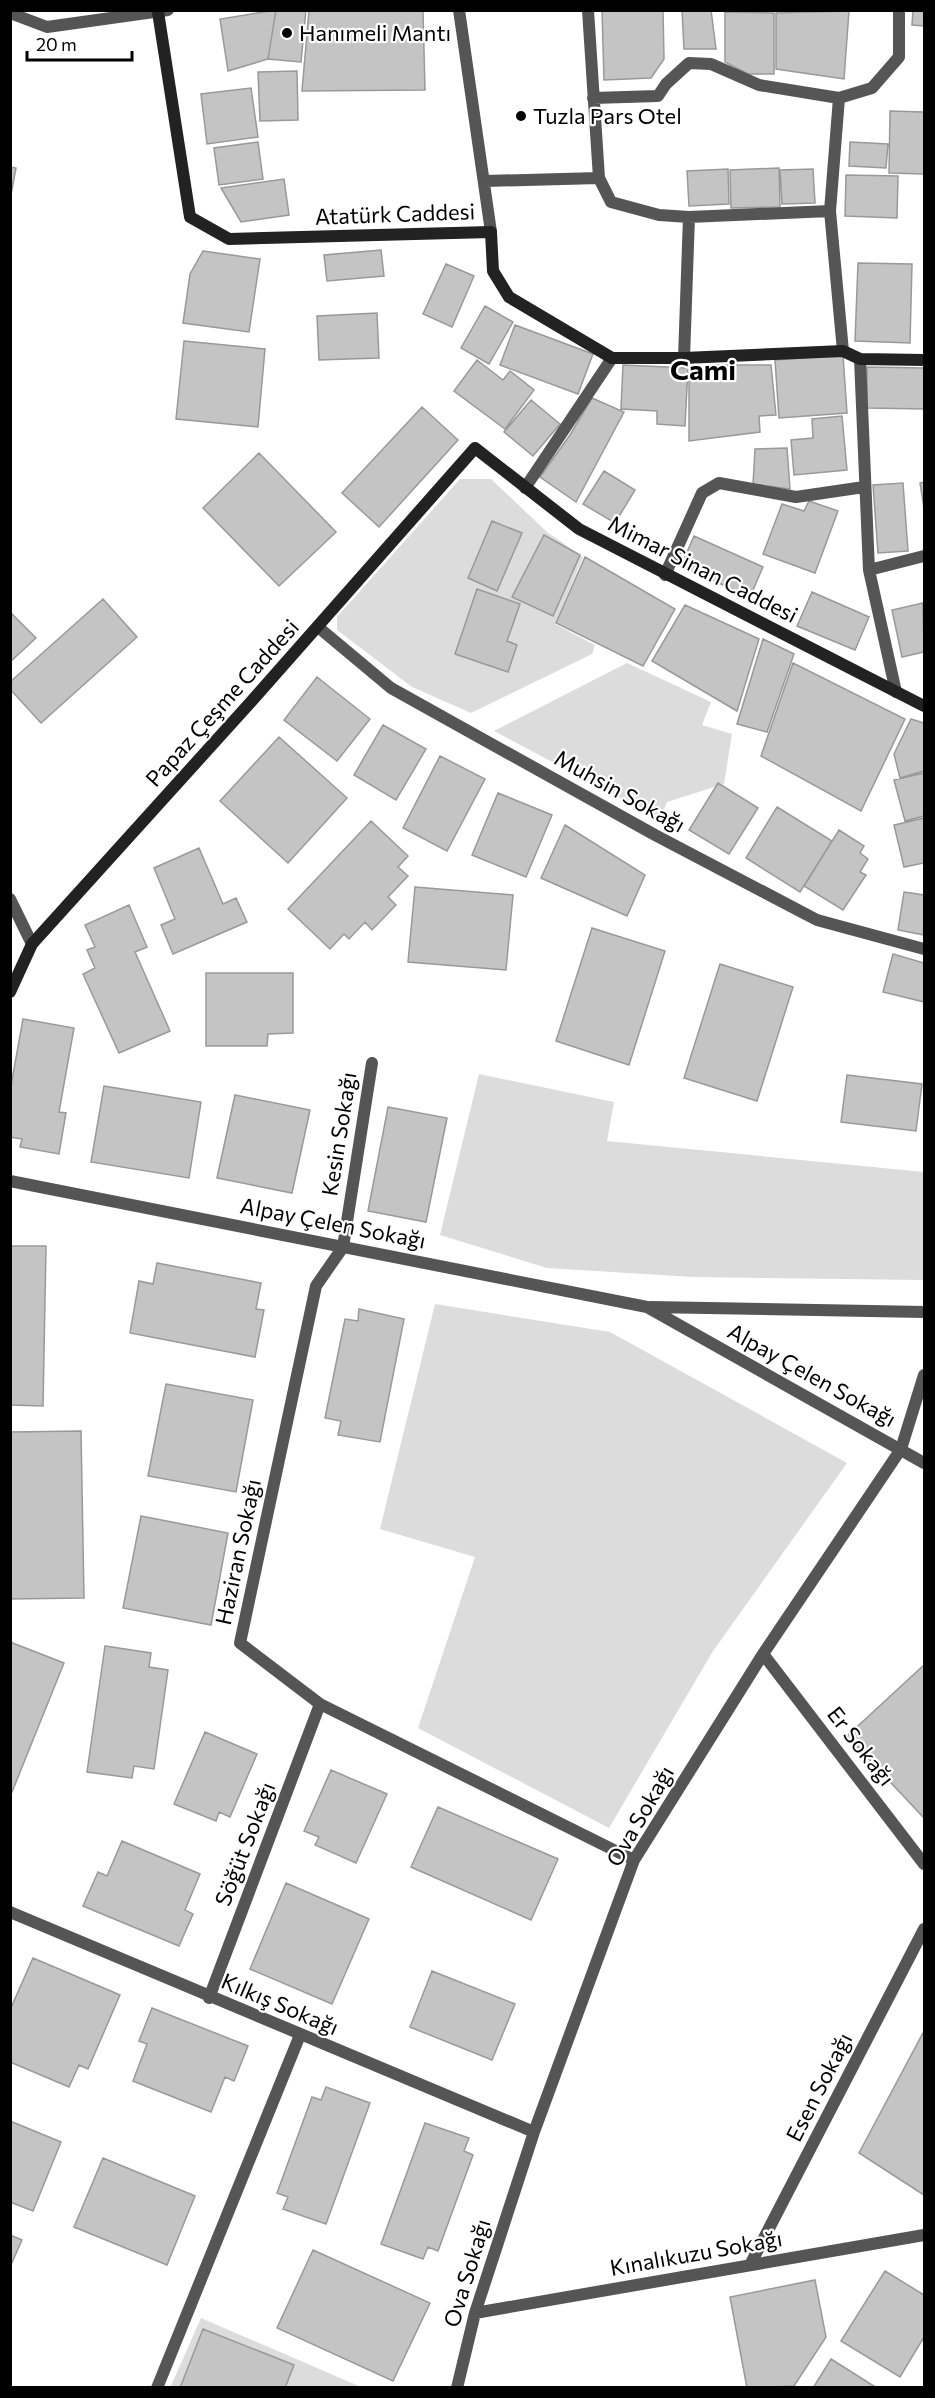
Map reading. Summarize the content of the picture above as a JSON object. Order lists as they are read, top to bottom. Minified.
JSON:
{"streets":{"street":["Atatürk Caddesi","Mimar Sinan Caddesi","Papaz Çeşme Caddesi","Muhsin Sokağı","Kesin Sokağı","Alpay Çelen Sokağı","Haziran Sokağı","Er Sokağı","Ova Sokağı","Söğüt Sokağı","Kılkış Sokağı","Esen Sokağı","Kınalıkuzu Sokağı"]},"crossings":[["Mimar Sinan Caddesi","Papaz Çeşme Caddesi"],["Papaz Çeşme Caddesi","Muhsin Sokağı"],["Kesin Sokağı","Alpay Çelen Sokağı"],["Kesin Sokağı","Haziran Sokağı"],["Alpay Çelen Sokağı","Haziran Sokağı"],["Alpay Çelen Sokağı","Ova Sokağı"],["Haziran Sokağı","Ova Sokağı"],["Haziran Sokağı","Söğüt Sokağı"],["Er Sokağı","Ova Sokağı"],["Ova Sokağı","Kılkış Sokağı"],["Ova Sokağı","Kınalıkuzu Sokağı"],["Söğüt Sokağı","Kılkış Sokağı"],["Esen Sokağı","Kınalıkuzu Sokağı"]],"districts":["Cami"],"places":["Hanımeli Mantı","Tuzla Pars Otel"],"scale_bar":"20 m"}
